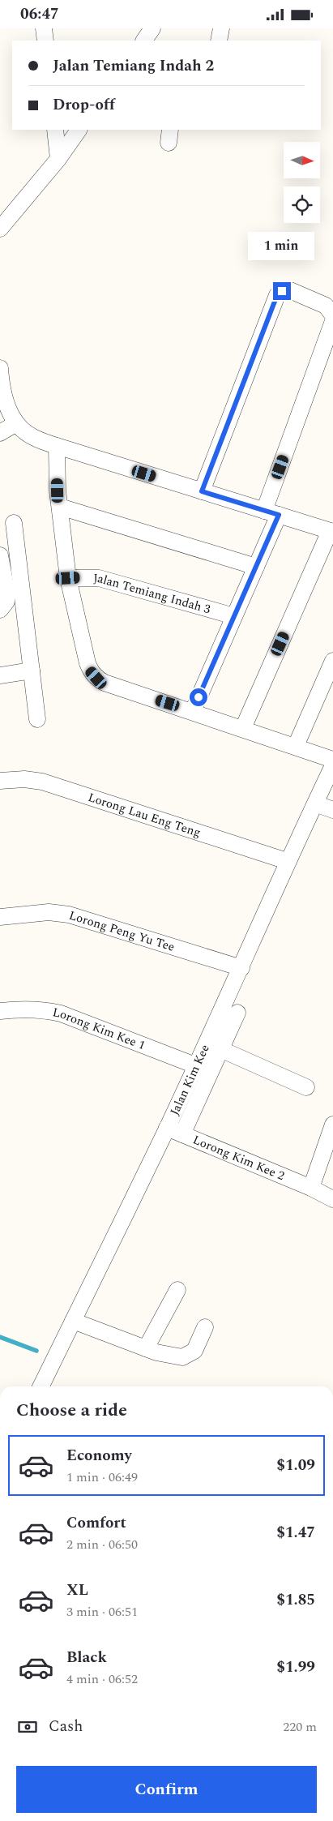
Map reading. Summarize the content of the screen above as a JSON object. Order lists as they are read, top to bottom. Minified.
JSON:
{"streets":{"street":["Jalan Temiang Indah 3","Lorong Lau Eng Teng","Lorong Peng Yu Tee","Lorong Kim Kee 1","Jalan Kim Kee","Lorong Kim Kee 2"]},"crossings":[["Lorong Lau Eng Teng","Jalan Kim Kee"],["Lorong Peng Yu Tee","Jalan Kim Kee"],["Lorong Kim Kee 1","Jalan Kim Kee"],["Jalan Kim Kee","Lorong Kim Kee 2"]],"north":"right","page":{"status":"06:47","banner":["Jalan Temiang Indah 2","Drop-off"],"bubble":"1 min","heading":"Choose a ride","list":[{"name":"Economy","note":"1 min · 06:49","value":"$1.09"},{"name":"Comfort","note":"2 min · 06:50","value":"$1.47"},{"name":"XL","note":"3 min · 06:51","value":"$1.85"},{"name":"Black","note":"4 min · 06:52","value":"$1.99"}],"pay":["Cash","220 m"],"buttons":"Confirm"}}
